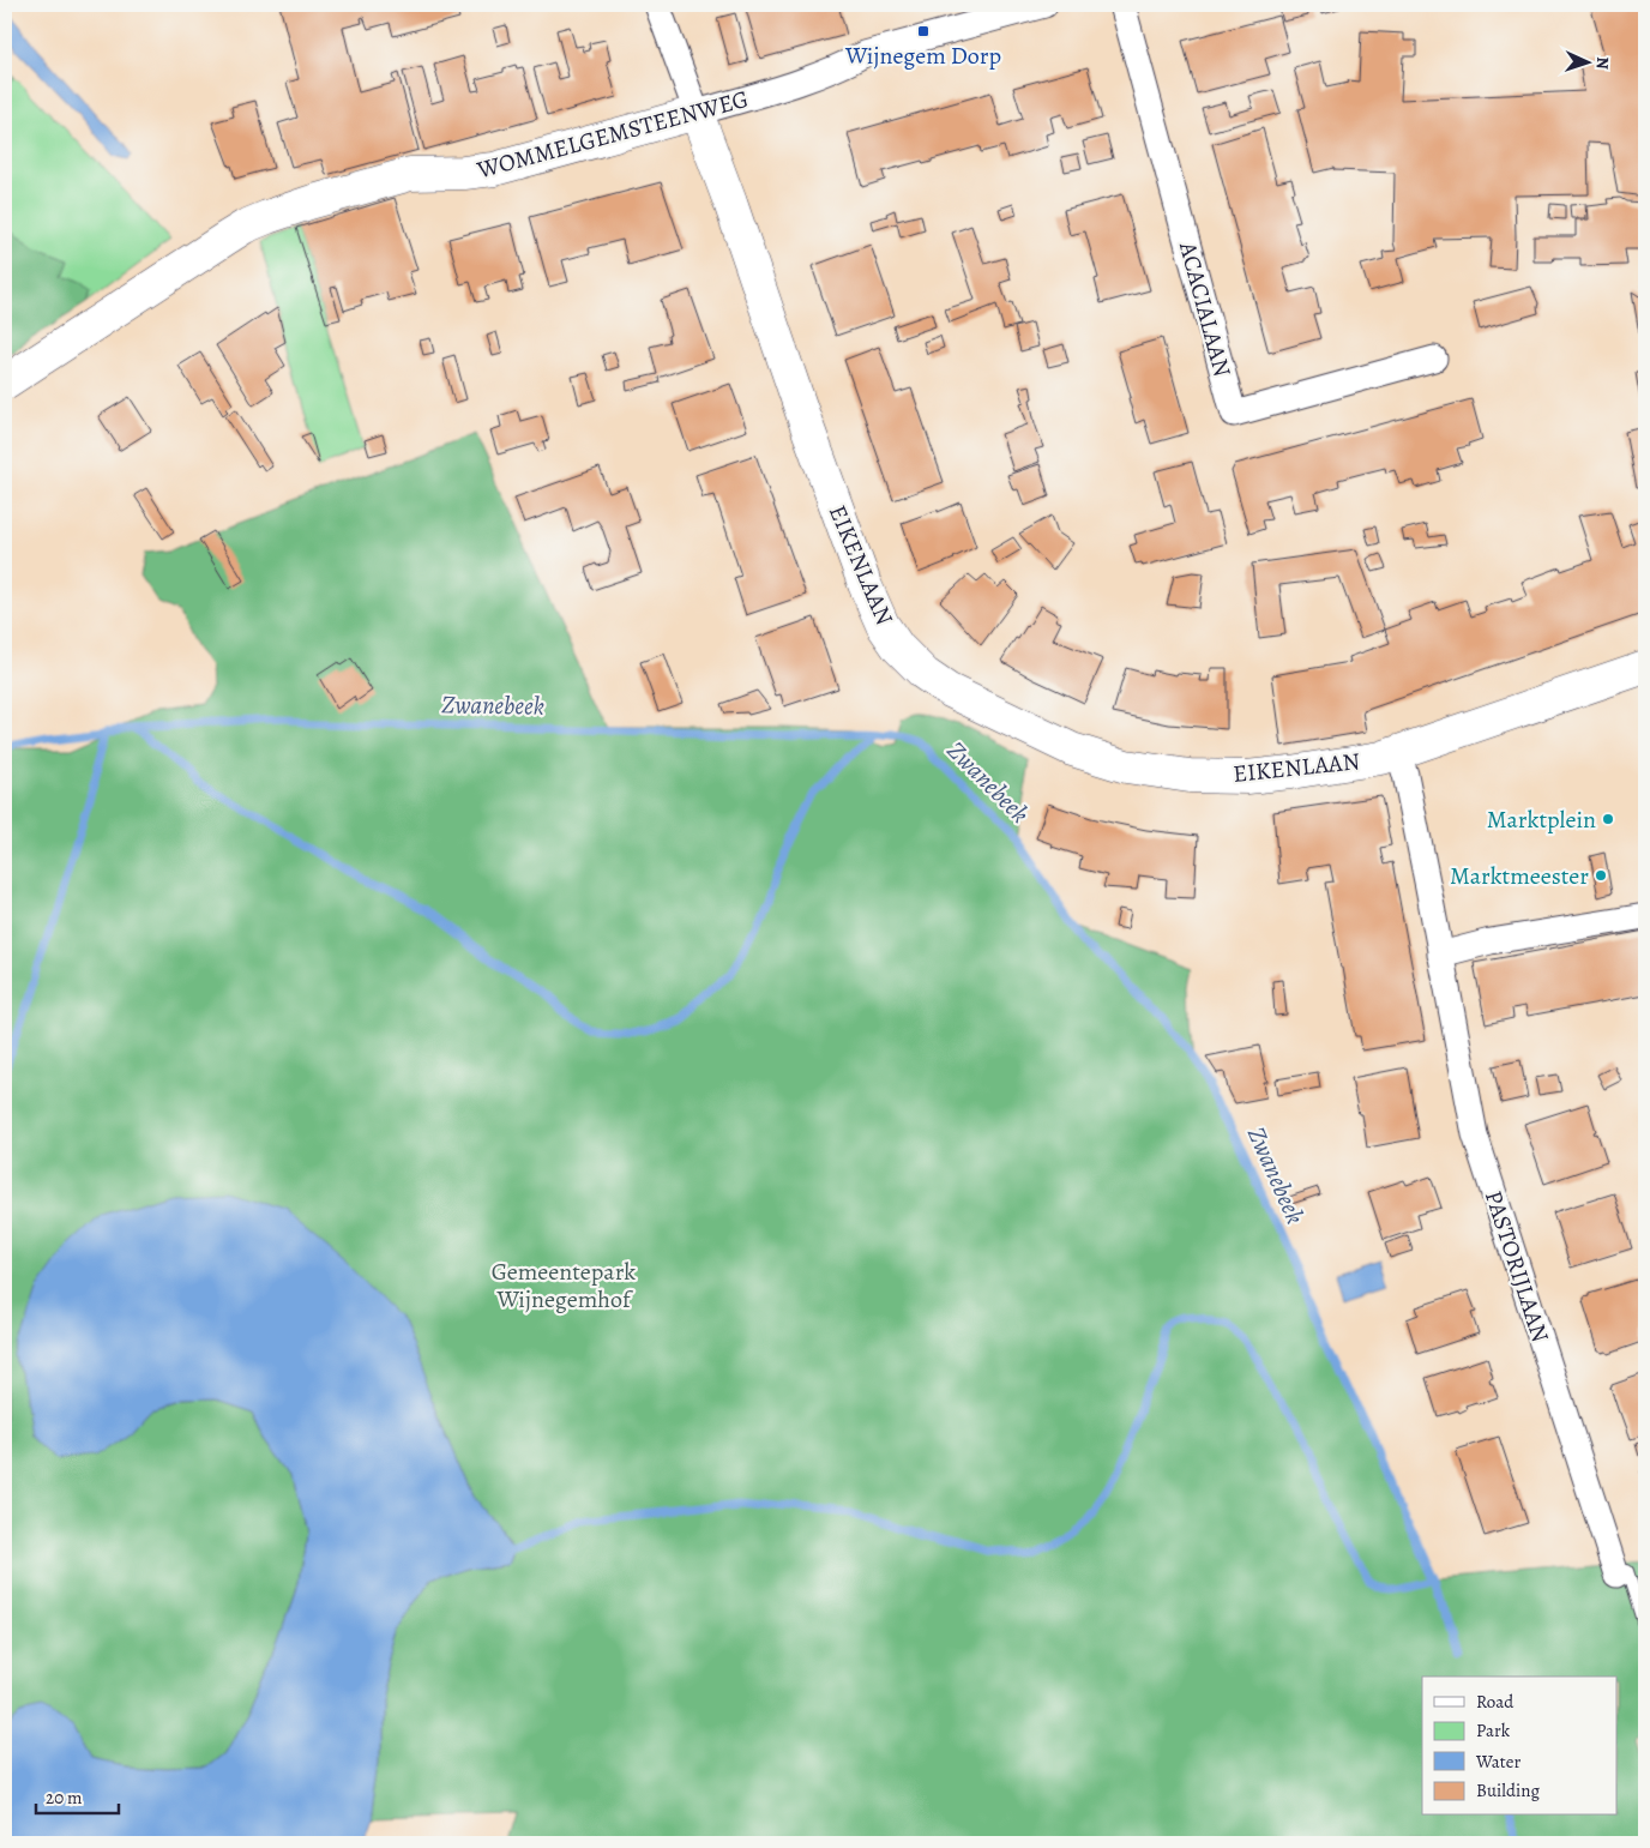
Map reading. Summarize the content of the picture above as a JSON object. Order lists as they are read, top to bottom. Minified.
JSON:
{"streets":{"street":["WOMMELGEMSTEENWEG","ACACIALAAN","EIKENLAAN","PASTORIJLAAN"]},"crossings":[["WOMMELGEMSTEENWEG","EIKENLAAN"]],"water":["Zwanebeek"],"parks":["Gemeentepark Wijnegemhof"],"places":{"transit":["Wijnegem Dorp"],"other":["Marktplein","Marktmeester"]},"legend":["Road","Park","Water","Building"],"scale_bar":"20 m","north":"right"}
